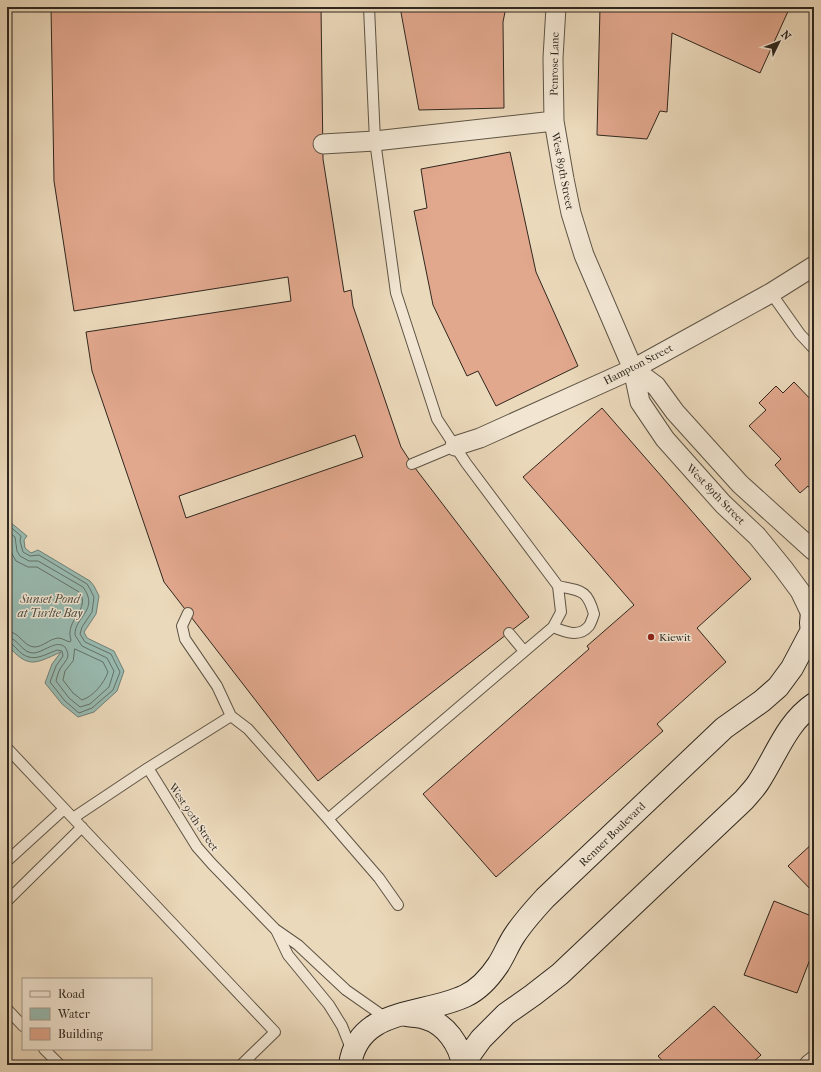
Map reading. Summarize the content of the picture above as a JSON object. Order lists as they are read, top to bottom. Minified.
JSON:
{"streets":{"main road":["Renner Boulevard"],"street":["Penrose Lane","West 89th Street","Hampton Street"],"lane":["West 90th Street"]},"crossings":[["Penrose Lane","West 89th Street"],["West 89th Street","Hampton Street"],["West 89th Street","Renner Boulevard"],["West 90th Street","Renner Boulevard"]],"water":["Sunset Pond at Turlte Bay"],"places":["Kiewit"],"legend":["Road","Water","Building"],"north":"top right"}
